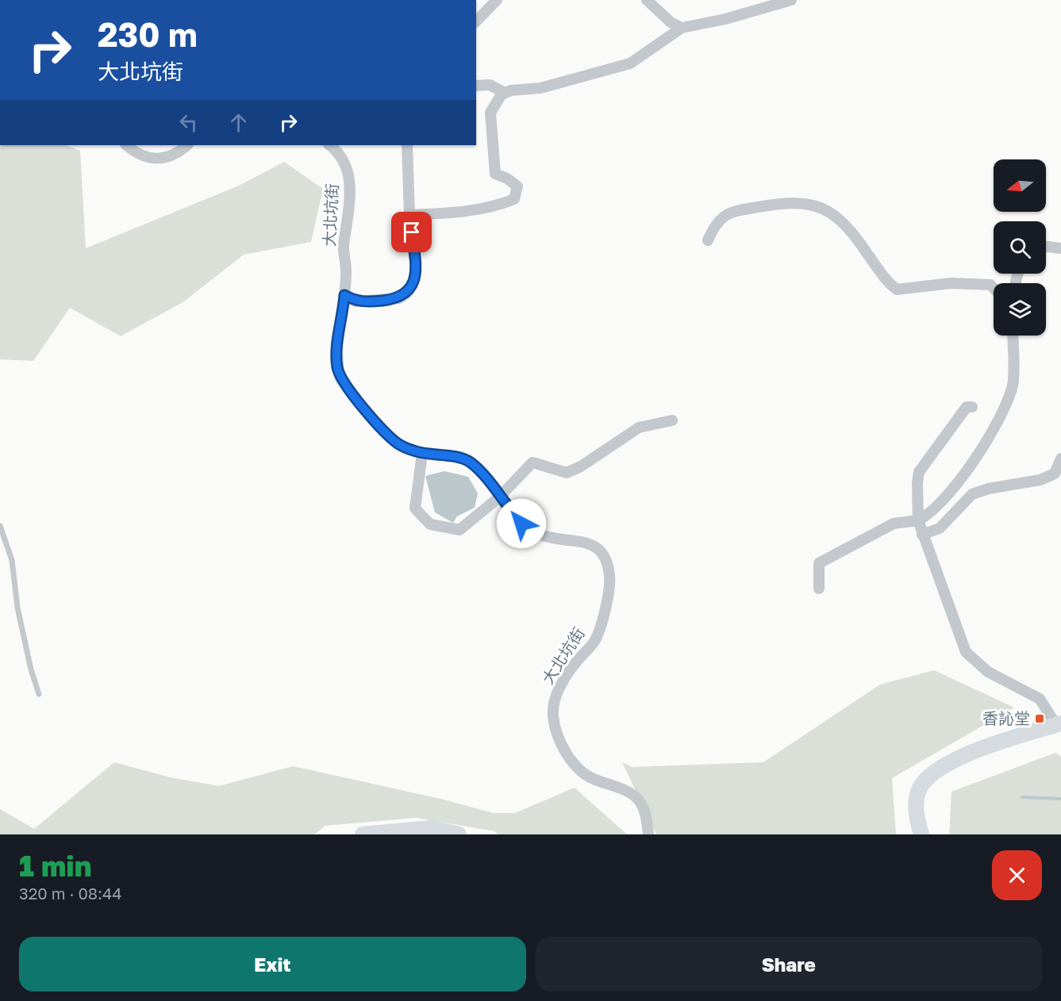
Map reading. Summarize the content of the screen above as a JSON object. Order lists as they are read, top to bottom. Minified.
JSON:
{"streets":{"street":["大北坑街"]},"places":{"transit":["香訫堂"]},"north":"left","page":{"turn":["230 m","大北坑街"],"heading":["1 min","320 m · 08:44"],"buttons":["Exit","Share"]}}
